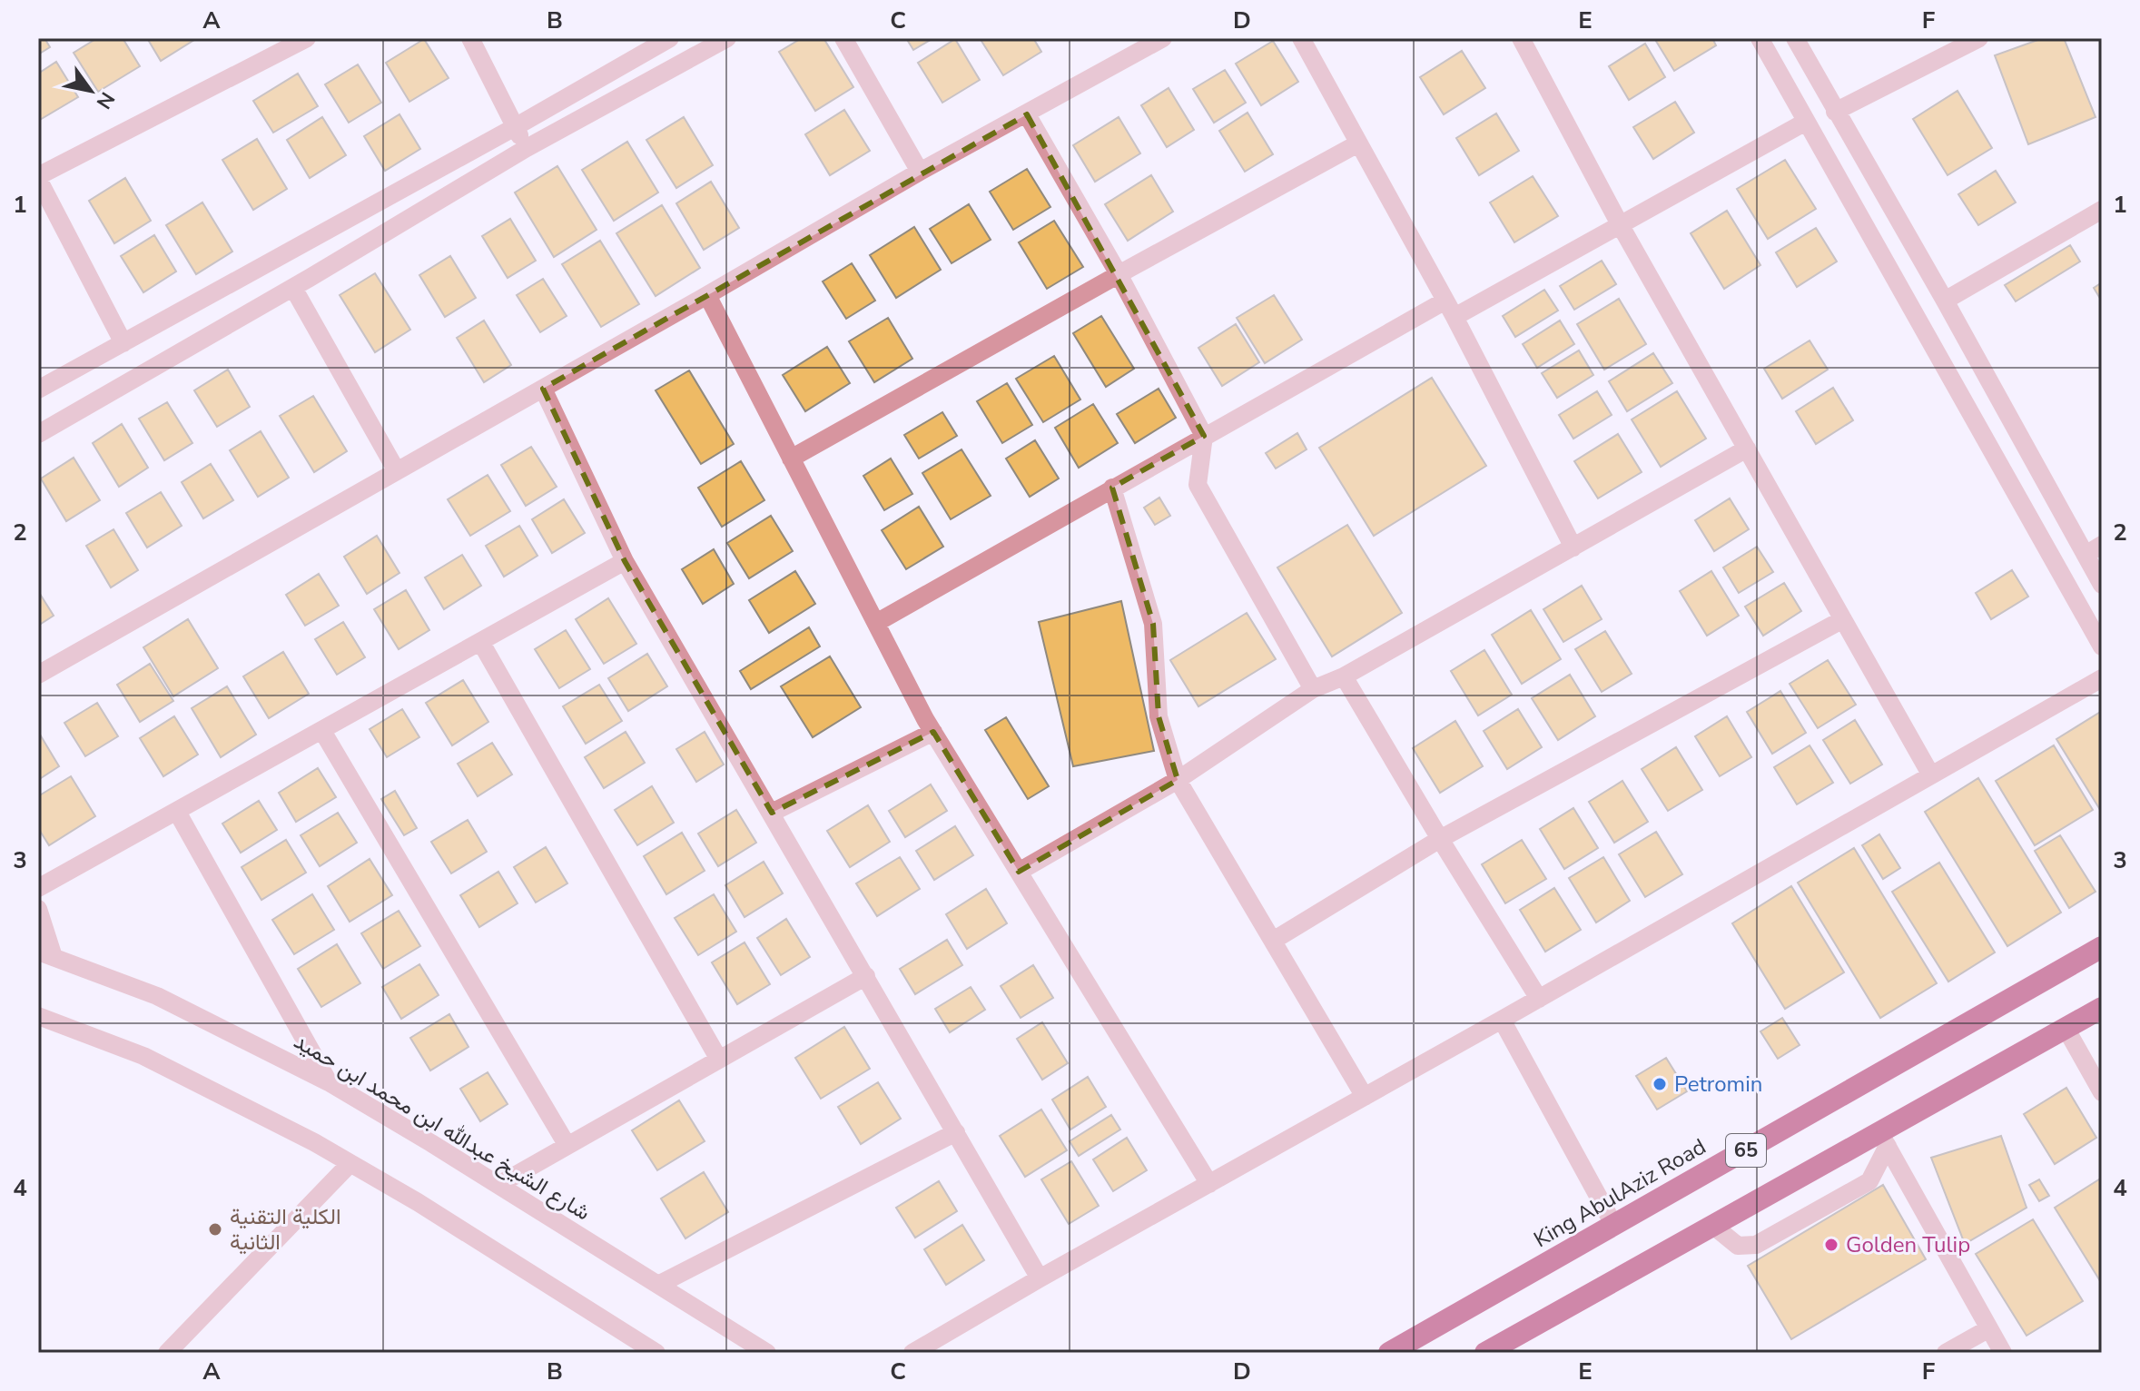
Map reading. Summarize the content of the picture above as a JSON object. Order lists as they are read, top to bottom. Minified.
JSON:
{"streets":{"highway":["65","King AbulAziz Road"],"street":["شارع الشيخ عبدالله ابن محمد ابن حميد"]},"places":["Petromin","الكلية التقنية الثانية","Golden Tulip"],"north":"bottom right","grid":{"columns":["A","B","C","D","E","F"],"rows":["1","2","3","4"]}}
